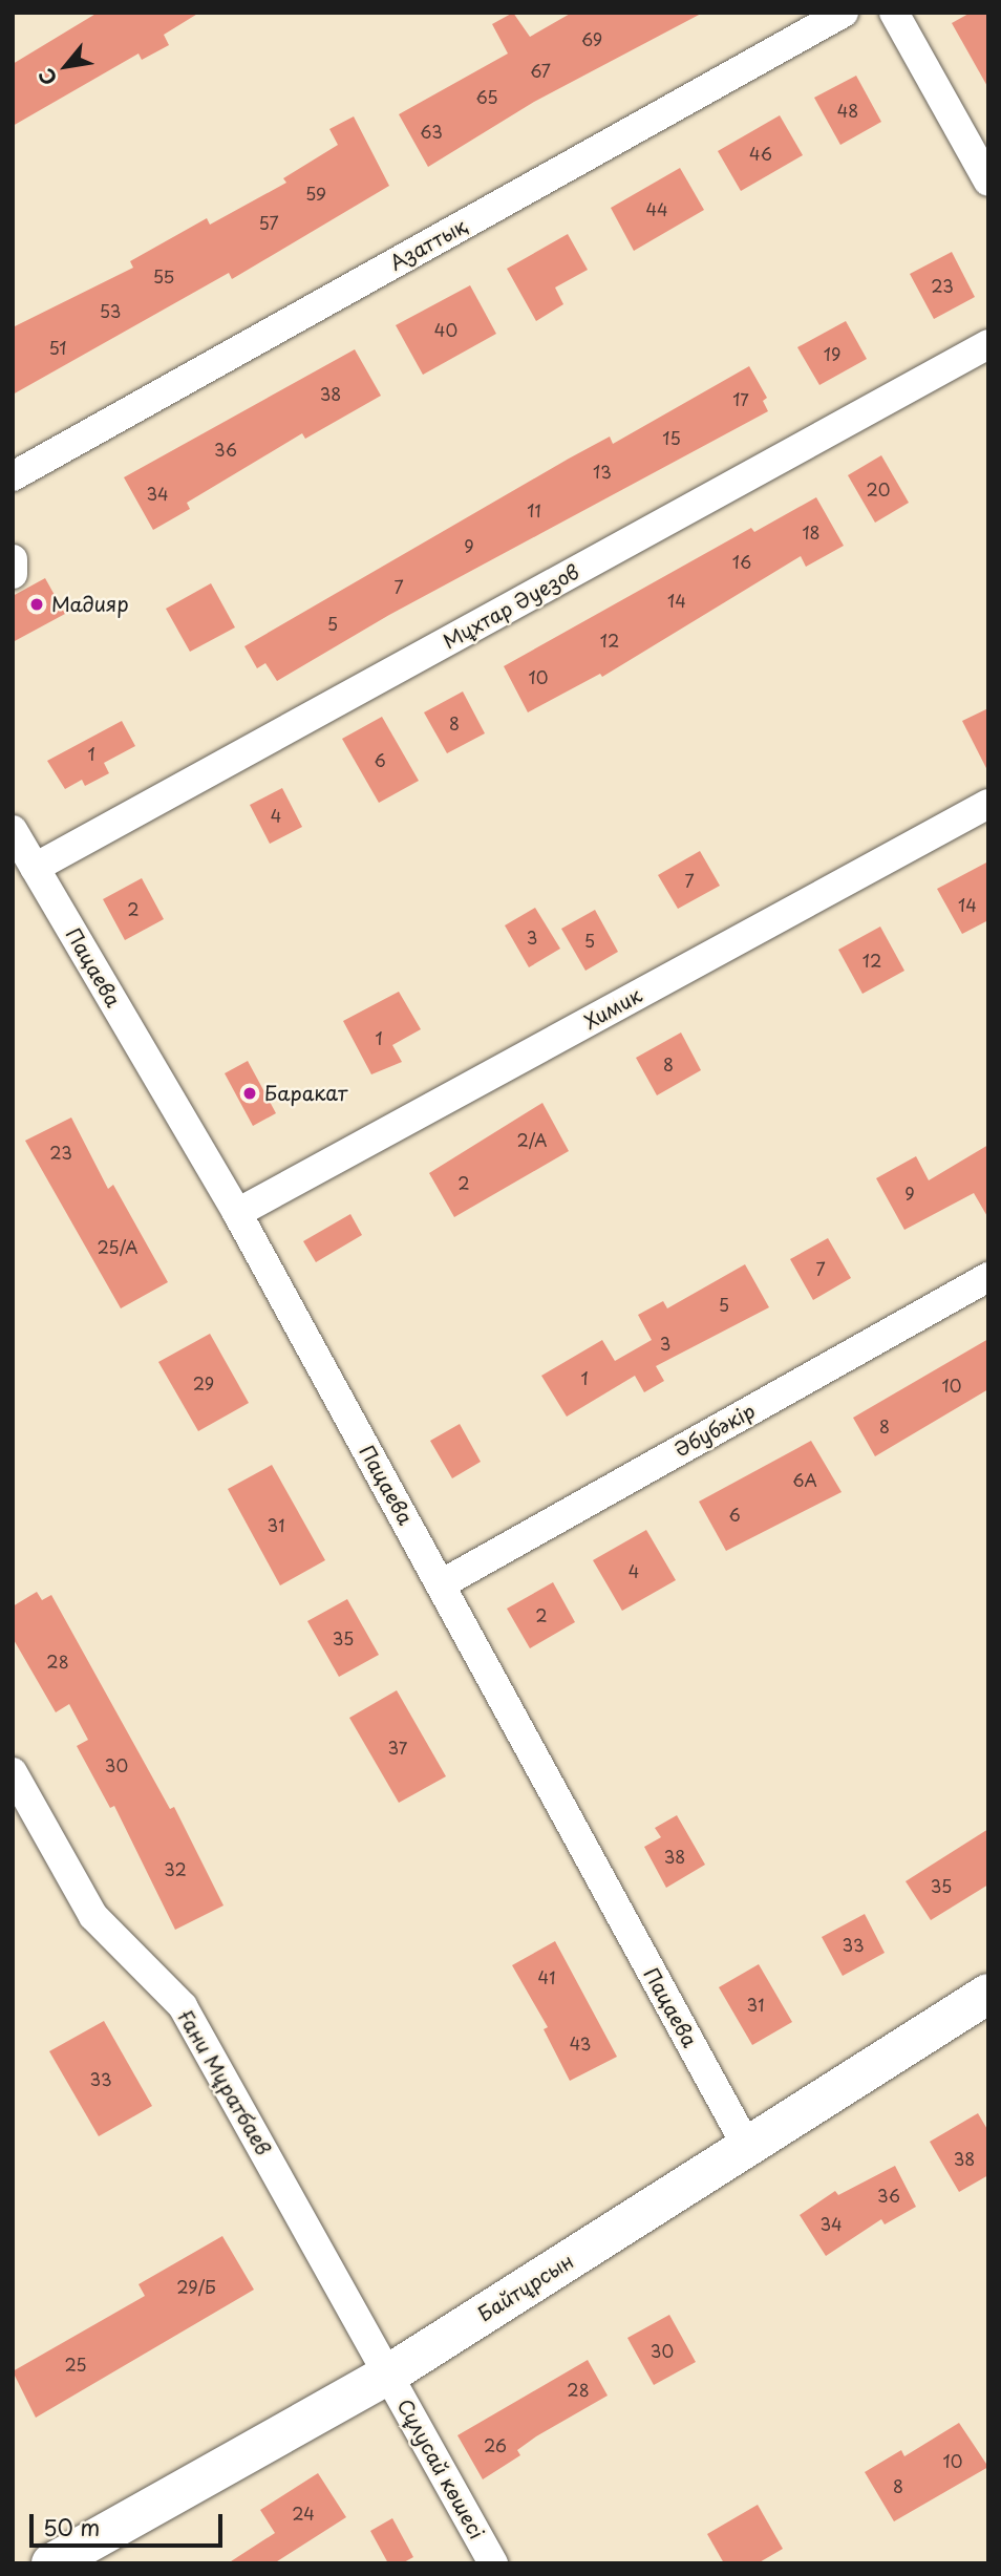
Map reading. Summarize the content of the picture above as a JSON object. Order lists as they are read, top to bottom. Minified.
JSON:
{"streets":{"street":["Азаттық","Мұхтар Әуезов","Пацаева","Химик","Әбубәкір","Ғани Мұратбаев","Байтұрсын","Сұлусай көшесі"]},"crossings":[["Мұхтар Әуезов","Пацаева"],["Пацаева","Химик"],["Пацаева","Әбубәкір"],["Пацаева","Байтұрсын"],["Ғани Мұратбаев","Байтұрсын"],["Ғани Мұратбаев","Сұлусай көшесі"],["Байтұрсын","Сұлусай көшесі"]],"places":["Мадияр","Баракат"],"house_numbers":["69","67","65","48","63","46","59","44","57","55","23","53","40","51","19","38","17","15","36","13","20","34","11","18","9","16","7","14","5","12","10","8","1","6","4","7","14","2","3","5","12","1","8","2/А","23","2","9","25/А","7","5","3","1","29","10","8","6А","6","31","4","2","35","28","37","30","38","32","35","33","41","31","43","33","38","36","34","29/Б","30","25","28","26","10","8","24"],"scale_bar":"50 m","north":"bottom left"}
